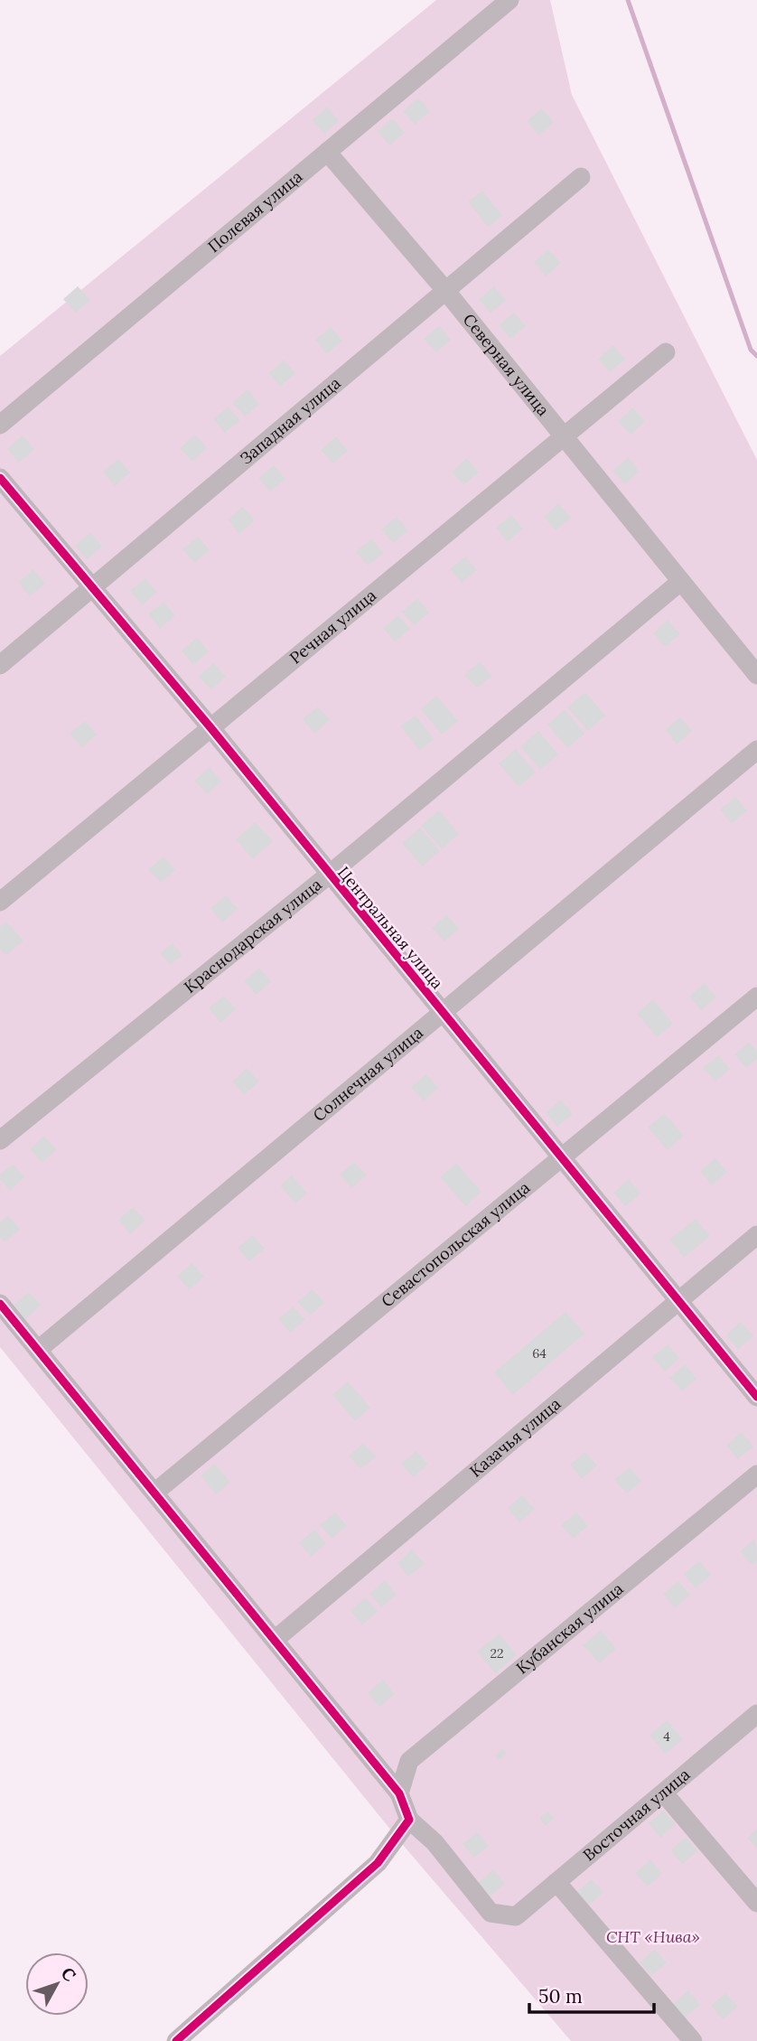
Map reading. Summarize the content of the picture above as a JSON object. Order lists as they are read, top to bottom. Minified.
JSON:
{"streets":{"street":["Полевая улица","Северная улица","Западная улица","Речная улица","Центральная улица","Краснодарская улица","Солнечная улица","Севастопольская улица","Казачья улица","Кубанская улица","Восточная улица"]},"crossings":[["Полевая улица","Северная улица"],["Северная улица","Западная улица"],["Северная улица","Речная улица"],["Северная улица","Краснодарская улица"],["Западная улица","Центральная улица"],["Речная улица","Центральная улица"],["Центральная улица","Краснодарская улица"],["Центральная улица","Солнечная улица"],["Центральная улица","Севастопольская улица"],["Центральная улица","Казачья улица"]],"parks":["СНТ «Нива»"],"house_numbers":["64","22","4"],"scale_bar":"50 m","north":"top right"}
